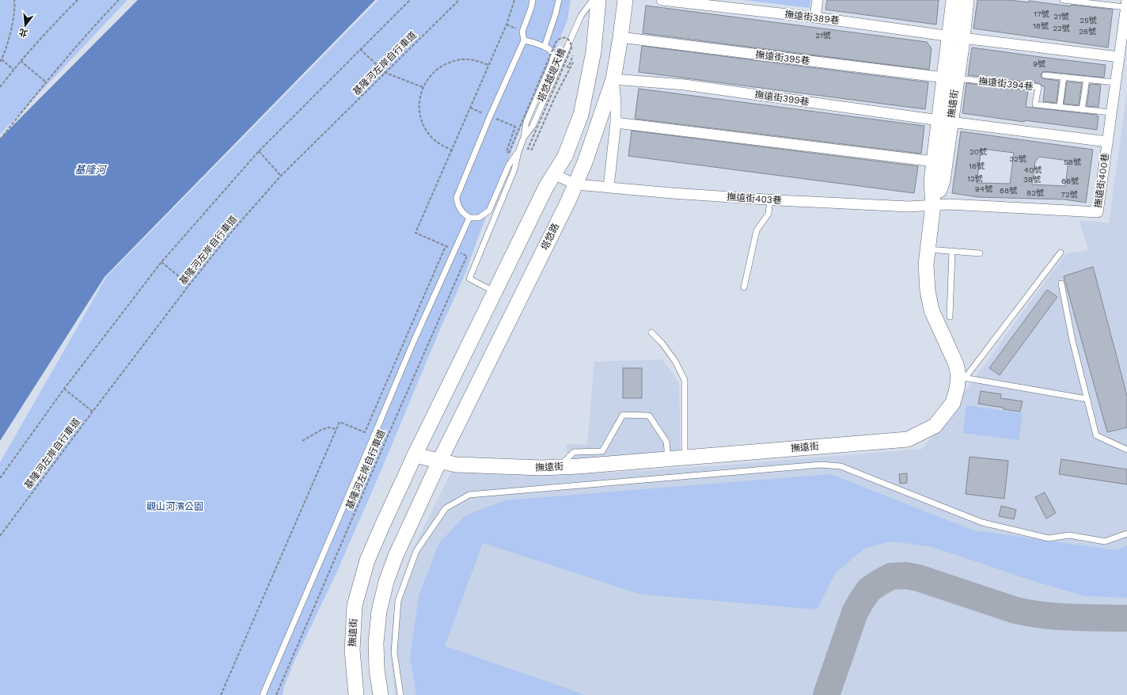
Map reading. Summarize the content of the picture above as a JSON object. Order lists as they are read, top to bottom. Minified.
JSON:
{"streets":{"main road":["撫遠街","塔悠路"],"street":["撫遠街389巷","撫遠街395巷","撫遠街399巷","撫遠街400巷","撫遠街403巷"],"lane":["撫遠街394巷"],"path":["基隆河左岸自行車道","塔悠越堤天橋"]},"crossings":[["撫遠街389巷","撫遠街"],["撫遠街395巷","撫遠街394巷"],["撫遠街395巷","撫遠街"],["撫遠街395巷","塔悠路"],["撫遠街394巷","撫遠街"],["撫遠街399巷","撫遠街"],["撫遠街399巷","撫遠街400巷"],["撫遠街399巷","塔悠路"],["撫遠街","撫遠街400巷"],["撫遠街","撫遠街403巷"],["撫遠街","塔悠路"],["撫遠街400巷","撫遠街403巷"],["撫遠街403巷","塔悠路"]],"water":["基隆河"],"parks":["觀山河濱公園"],"house_numbers":["17號","21號","25號","18號","22號","26號","21號","9號","20號","32號","58號","16號","40號","12號","38號","66號","94號","88號","82號","72號"],"north":"bottom"}
